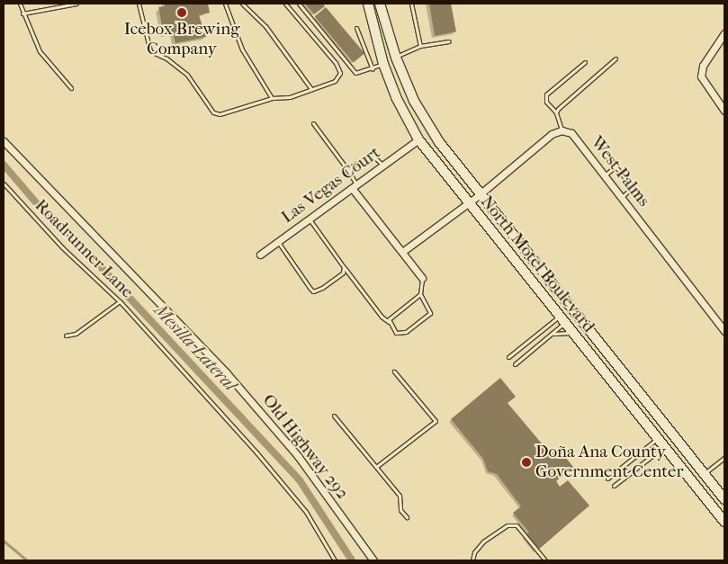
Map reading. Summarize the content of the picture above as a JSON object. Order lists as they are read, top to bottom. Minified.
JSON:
{"streets":{"main road":["North Motel Boulevard"],"street":["West Palms","Las Vegas Court","Old Highway 292"],"lane":["Roadrunner Lane"]},"crossings":[["Las Vegas Court","North Motel Boulevard"]],"water":["Mesilla Lateral"],"places":["Icebox Brewing Company","Doña Ana County Government Center"]}
